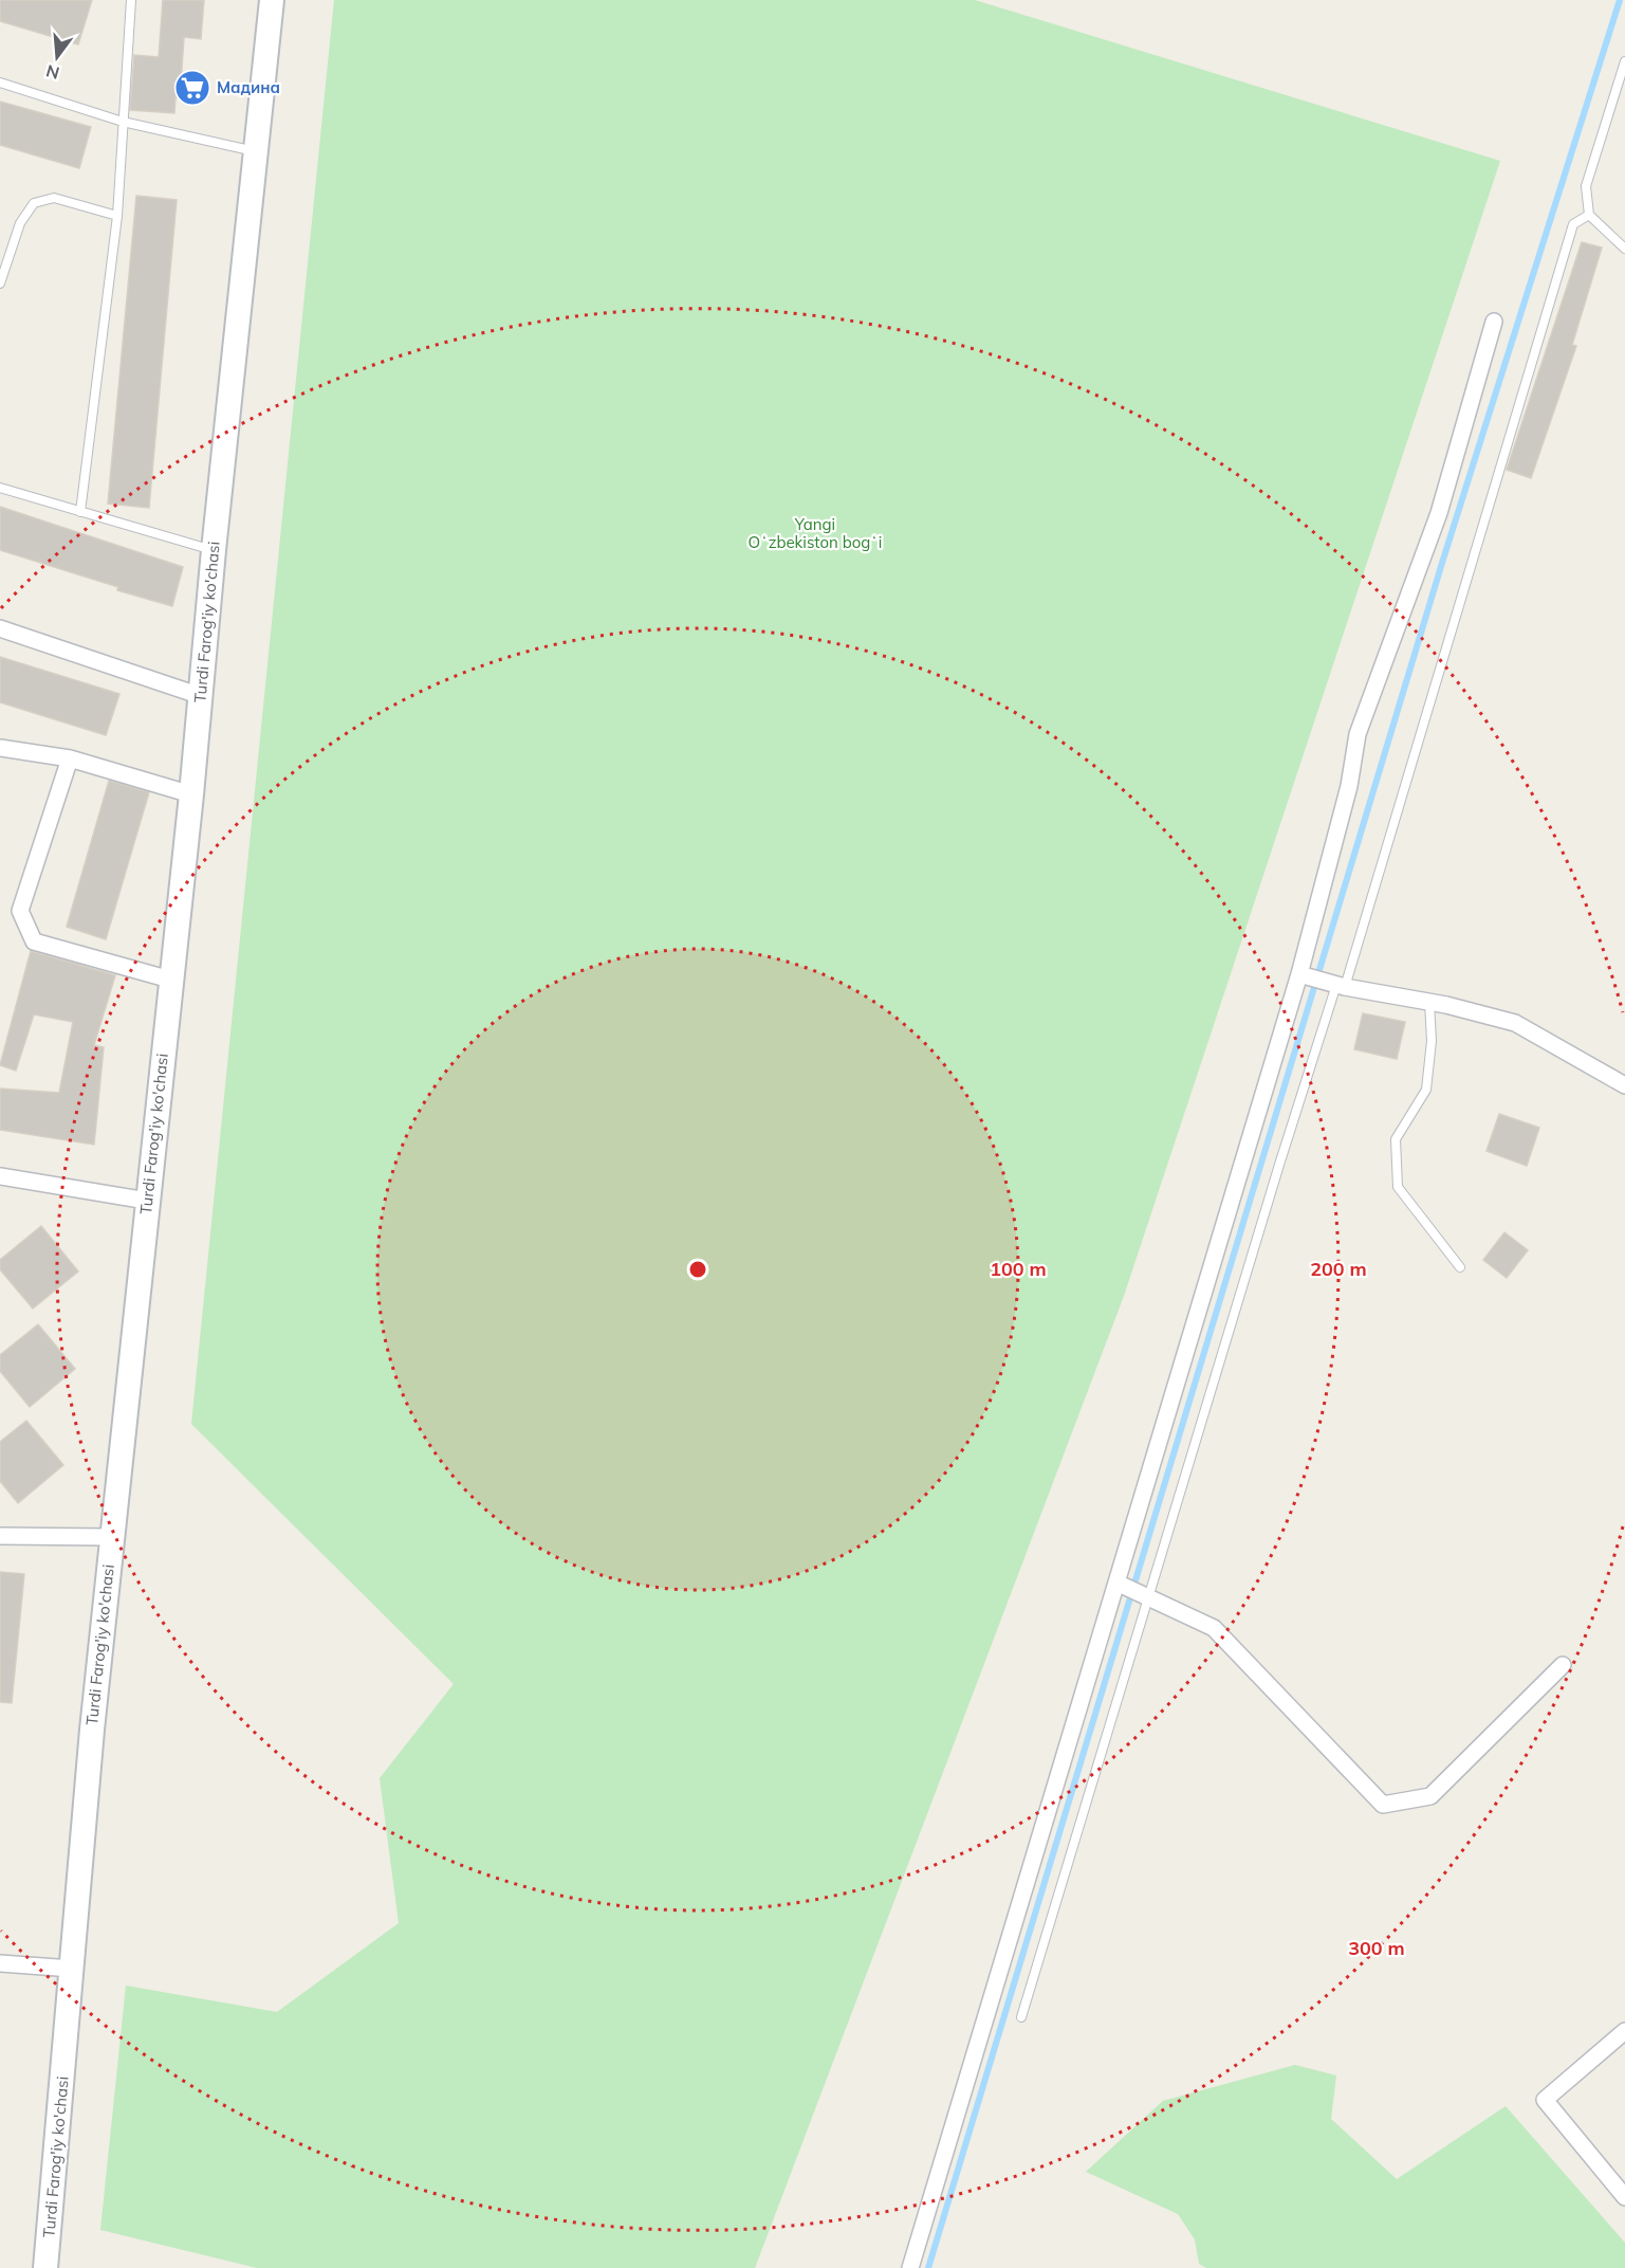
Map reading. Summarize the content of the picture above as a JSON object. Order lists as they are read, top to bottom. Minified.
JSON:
{"streets":{"main road":["Turdi Farog'iy ko'chasi"]},"parks":["Yangi Oʻzbekiston bogʻi"],"places":{"supermarket":["Мадина"]},"north":"bottom","rings":["100 m","200 m","300 m"]}
